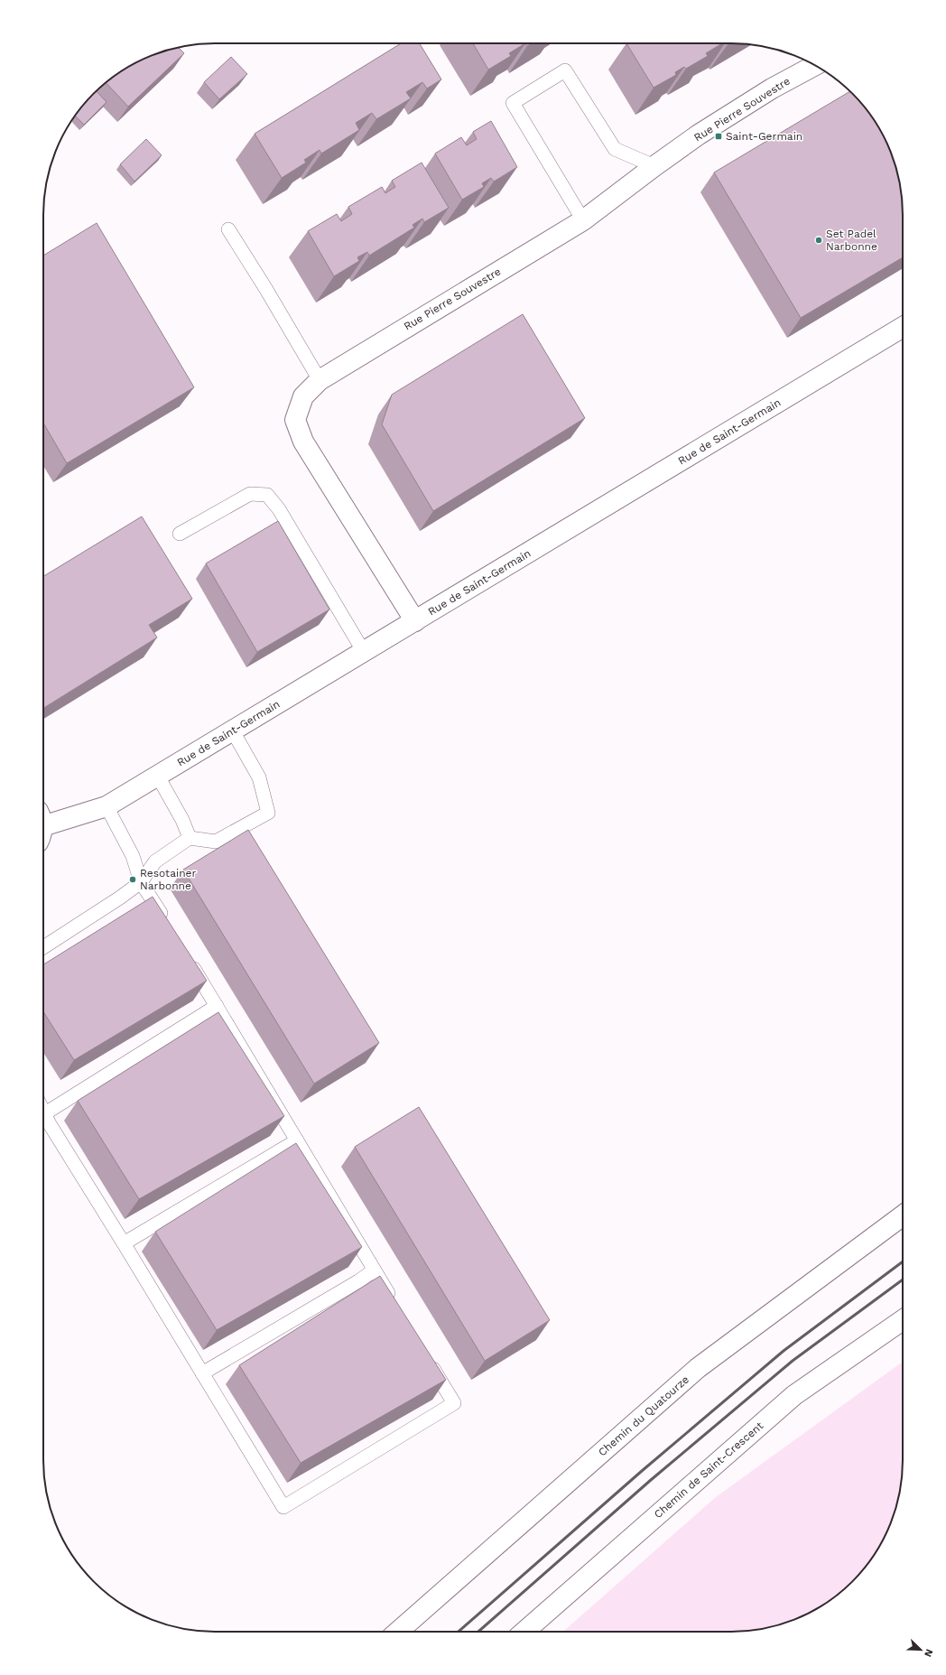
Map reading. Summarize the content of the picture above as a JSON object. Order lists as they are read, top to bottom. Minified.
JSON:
{"streets":{"street":["Rue Pierre Souvestre","Rue de Saint-Germain","Chemin du Quatourze","Chemin de Saint-Crescent"]},"crossings":[["Rue Pierre Souvestre","Rue de Saint-Germain"]],"places":{"transit":["Saint-Germain"],"other":["Set Padel Narbonne","Resotainer Narbonne"]},"north":"bottom right"}
